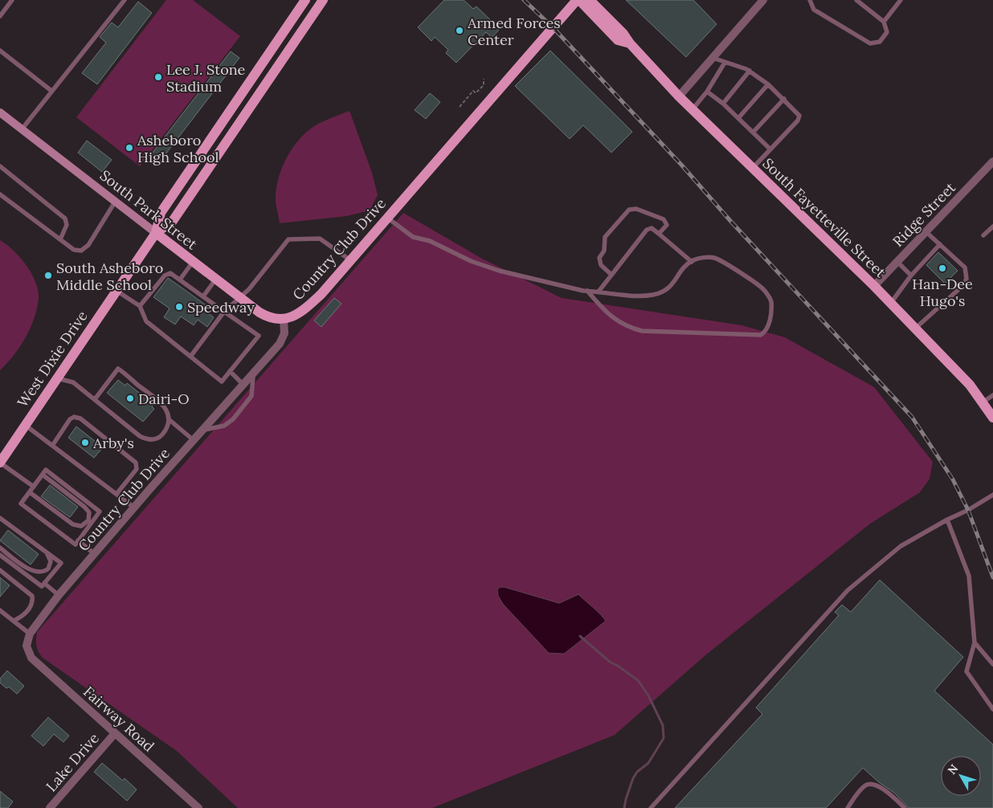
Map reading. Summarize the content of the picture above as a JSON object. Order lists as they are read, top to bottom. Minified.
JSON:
{"streets":{"main road":["South Park Street","South Fayetteville Street","Country Club Drive","West Dixie Drive"],"street":["Ridge Street","Fairway Road","Lake Drive"]},"crossings":[["South Park Street","Country Club Drive"],["South Park Street","West Dixie Drive"],["Ridge Street","South Fayetteville Street"],["South Fayetteville Street","Country Club Drive"],["Country Club Drive","Fairway Road"],["Fairway Road","Lake Drive"]],"places":["Armed Forces Center","Lee J. Stone Stadium","Asheboro High School","Han-Dee Hugo's","South Asheboro Middle School","Speedway","Dairi-O","Arby's"],"north":"top left"}
